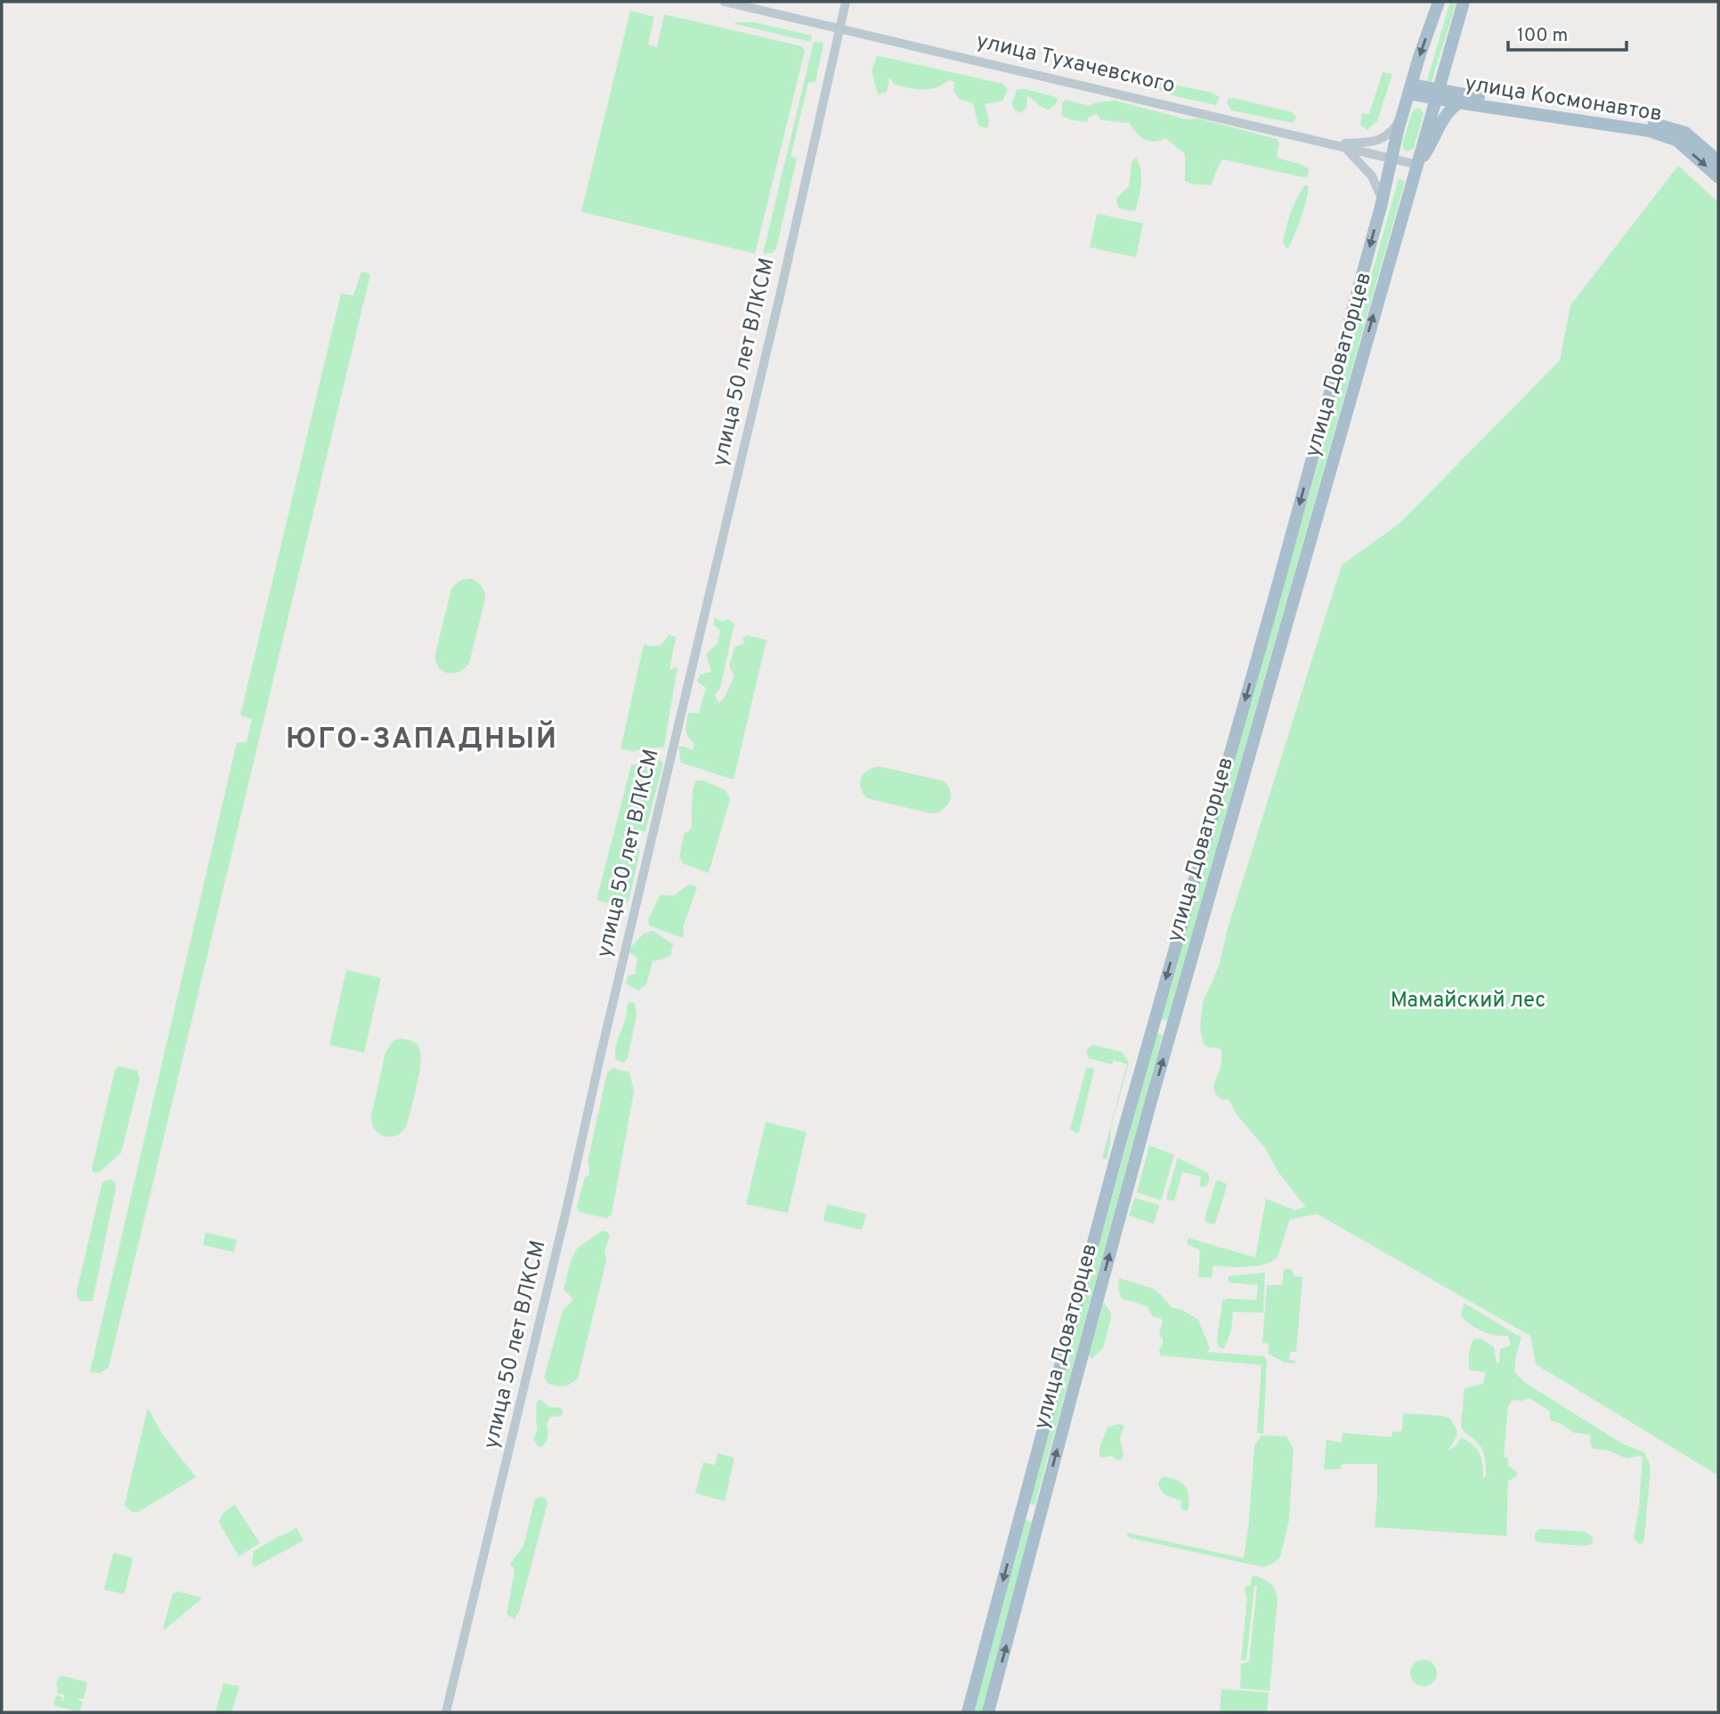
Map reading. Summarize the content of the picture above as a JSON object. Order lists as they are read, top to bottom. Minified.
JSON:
{"streets":{"main road":["улица Космонавтов","улица Доваторцев"],"street":["улица Тухачевского","улица 50 лет ВЛКСМ"]},"crossings":[["улица Тухачевского","улица 50 лет ВЛКСМ"],["улица Тухачевского","улица Доваторцев"]],"districts":["ЮГО-ЗАПАДНЫЙ"],"parks":["Мамайский лес"],"scale_bar":"100 m"}
